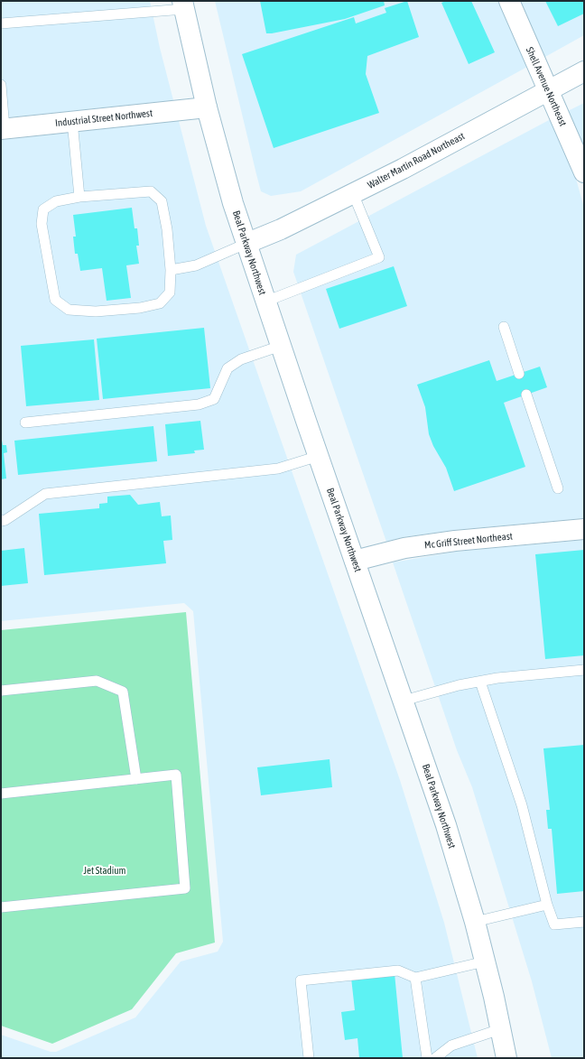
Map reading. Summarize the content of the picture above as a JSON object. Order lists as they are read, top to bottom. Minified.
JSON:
{"streets":{"main road":["Shell Avenue Northeast","Industrial Street Northwest","Walter Martin Road Northeast","Beal Parkway Northwest","Mc Griff Street Northeast"]},"crossings":[["Shell Avenue Northeast","Walter Martin Road Northeast"],["Industrial Street Northwest","Beal Parkway Northwest"],["Walter Martin Road Northeast","Beal Parkway Northwest"],["Beal Parkway Northwest","Mc Griff Street Northeast"]],"parks":["Jet Stadium"]}
